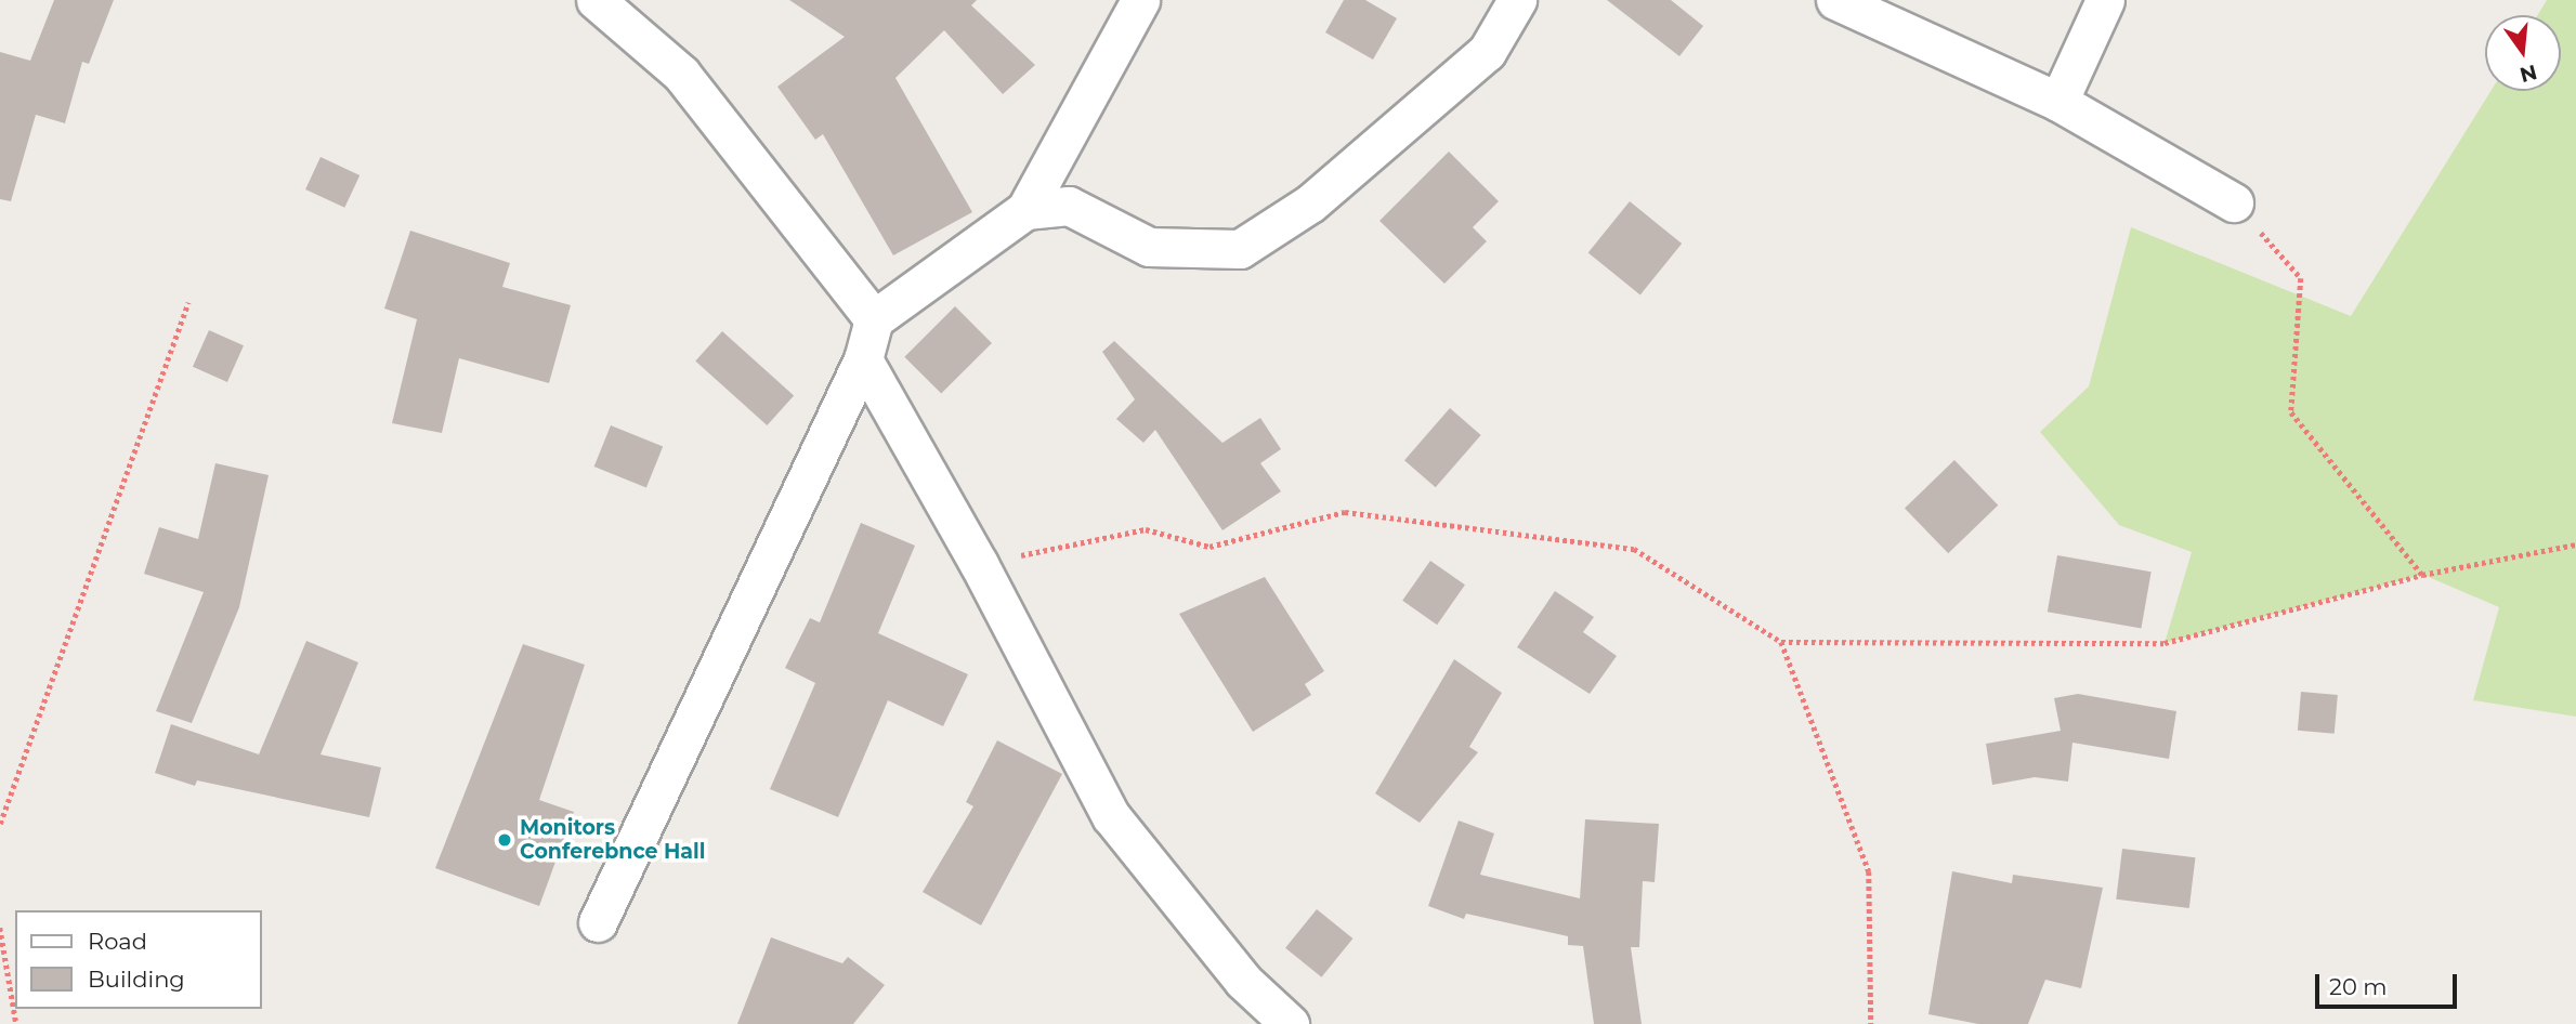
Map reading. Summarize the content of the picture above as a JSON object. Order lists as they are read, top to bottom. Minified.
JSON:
{"places":["Monitors Conferebnce Hall"],"legend":["Road","Building"],"scale_bar":"20 m","north":"bottom"}
